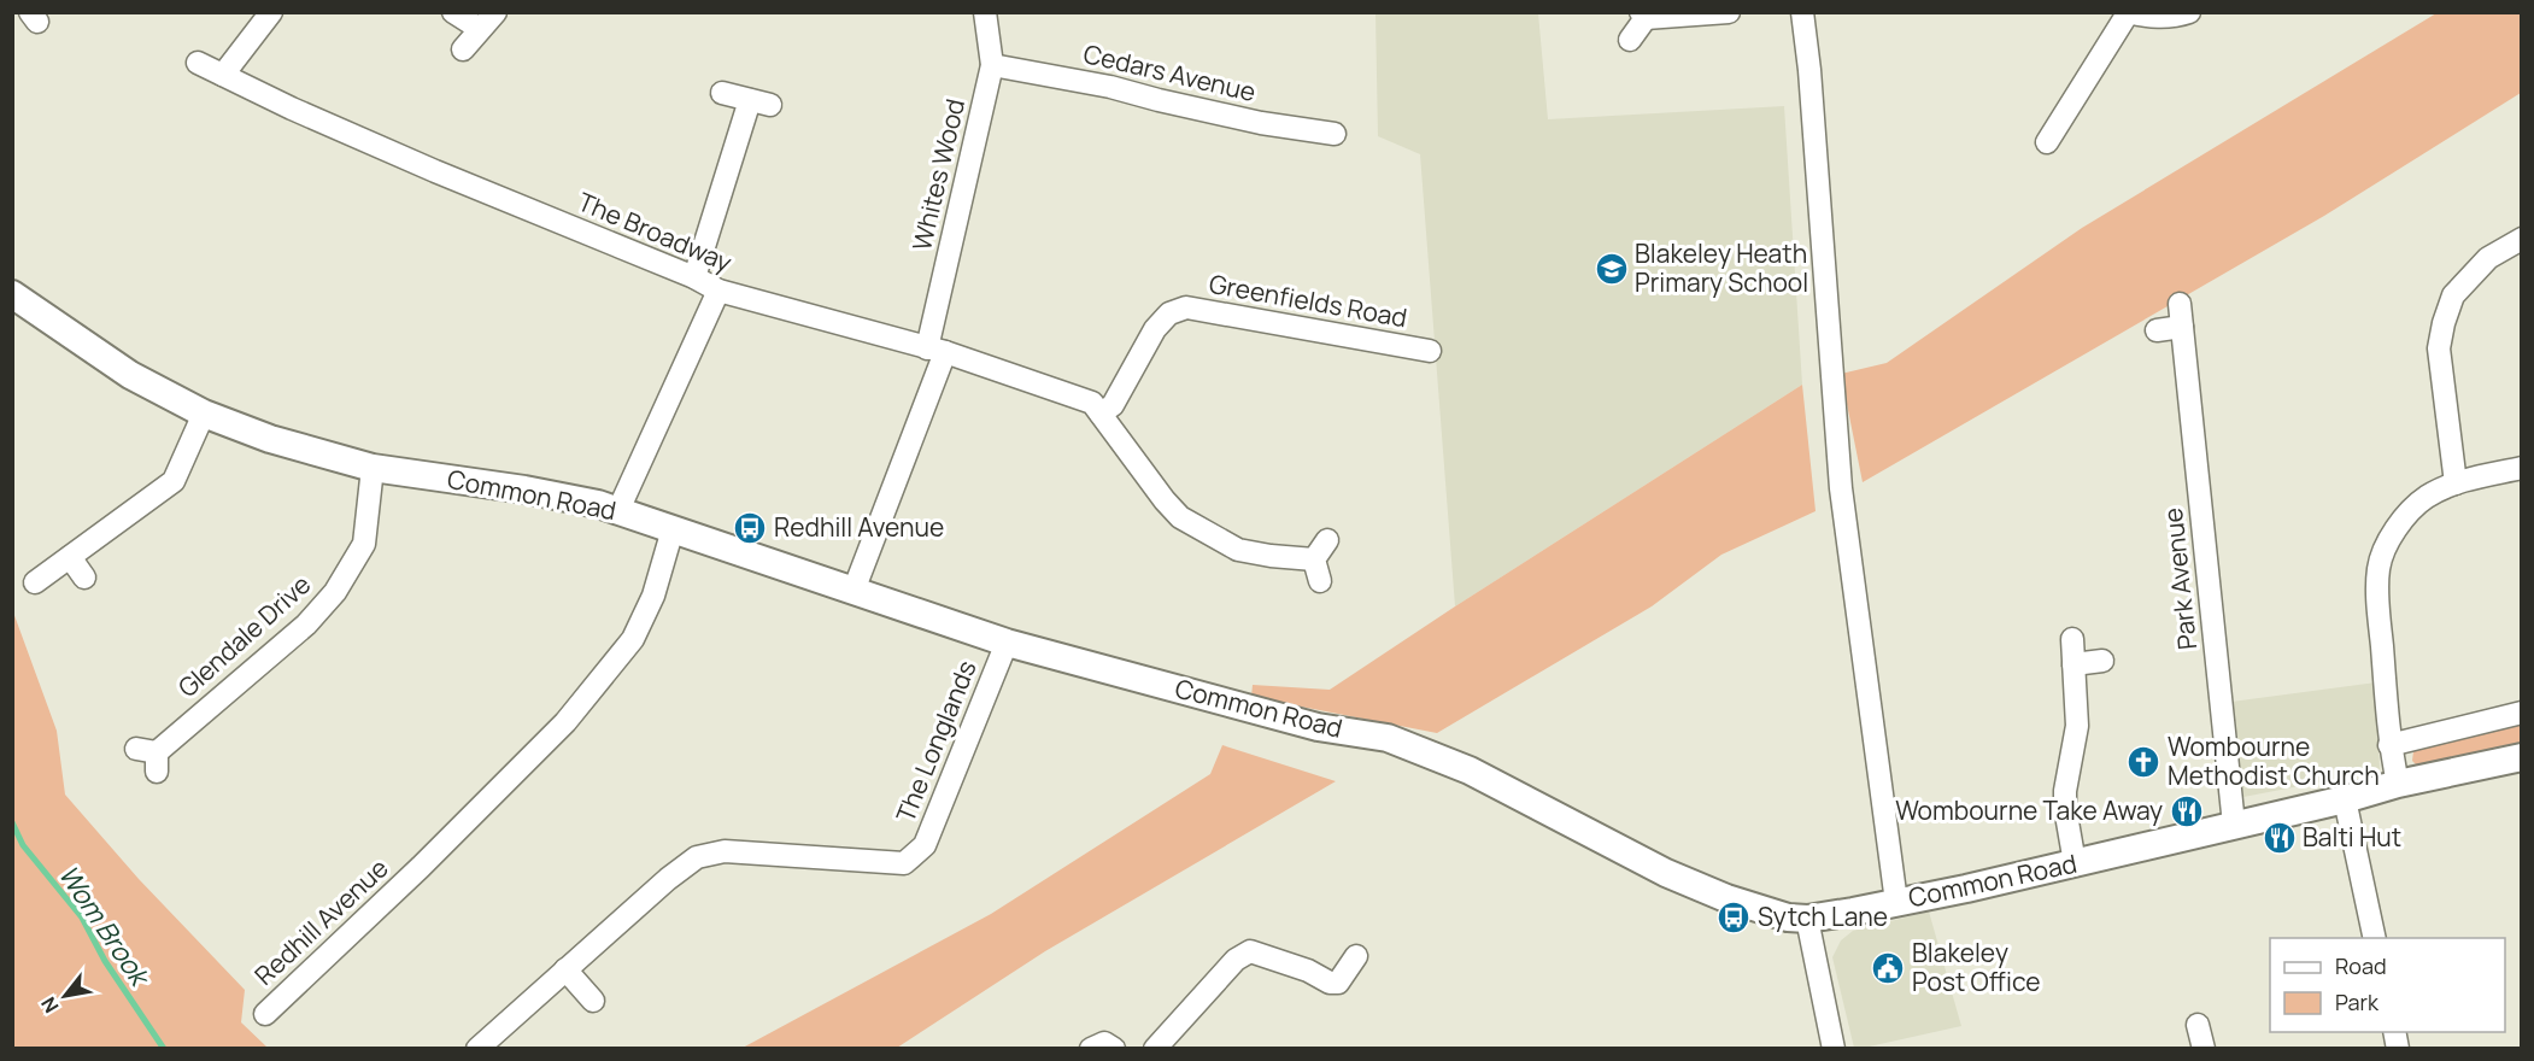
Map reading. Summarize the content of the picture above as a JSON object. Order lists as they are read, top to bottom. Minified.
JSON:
{"streets":{"street":["Cedars Avenue","Whites Wood","The Broadway","Greenfields Road","Common Road","Park Avenue","Glendale Drive","The Longlands","Redhill Avenue"]},"crossings":[["Cedars Avenue","Whites Wood"],["Whites Wood","The Broadway"],["Whites Wood","Common Road"],["The Broadway","Greenfields Road"],["Common Road","Park Avenue"],["Common Road","Glendale Drive"],["Common Road","The Longlands"],["Common Road","Redhill Avenue"]],"water":["Wom Brook"],"places":{"school or university":["Blakeley Heath Primary School"],"bus stop":["Redhill Avenue","Sytch Lane"],"church":["Wombourne Methodist Church"],"restaurant":["Wombourne Take Away","Balti Hut"],"public building":["Blakeley Post Office"]},"legend":["Road","Park"],"north":"bottom left"}
